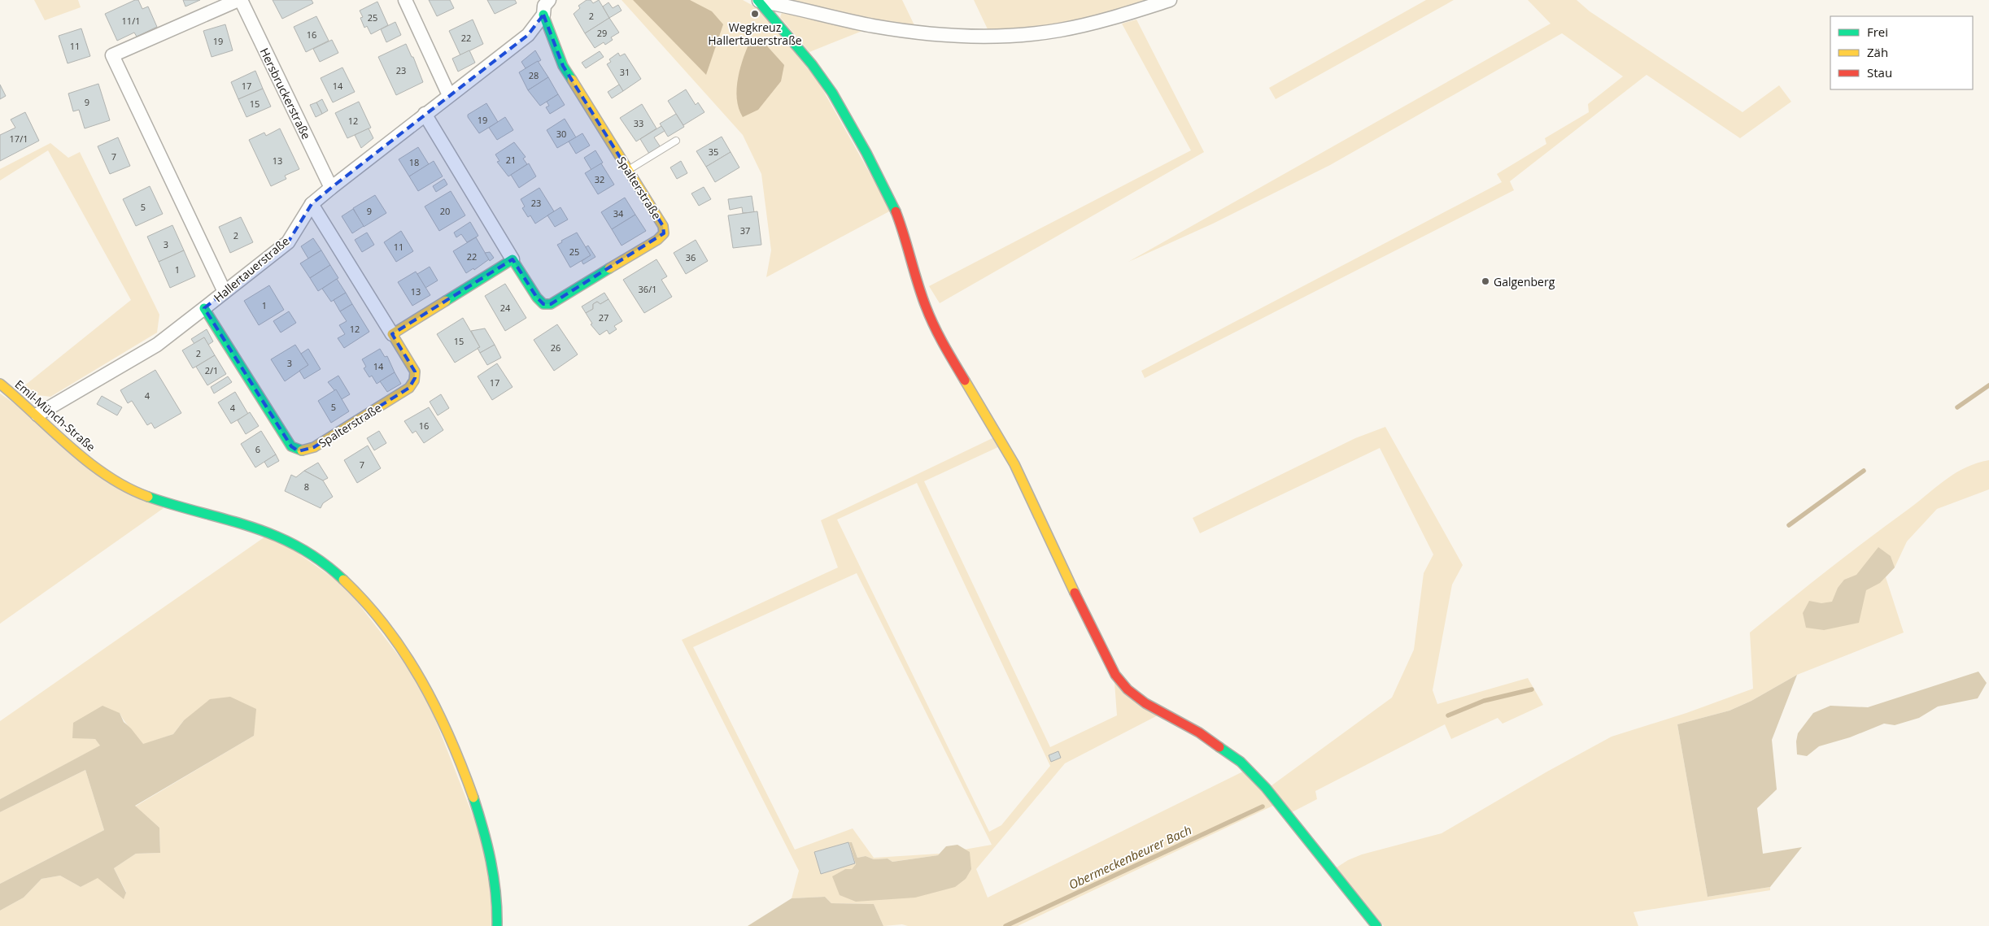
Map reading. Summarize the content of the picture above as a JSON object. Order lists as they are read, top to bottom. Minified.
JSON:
{"streets":{"street":["Hersbruckerstraße","Spalterstraße","Hallertauerstraße","Emil-Münch-Straße"]},"crossings":[["Hersbruckerstraße","Hallertauerstraße"],["Spalterstraße","Hallertauerstraße"],["Hallertauerstraße","Emil-Münch-Straße"]],"water":["Obermeckenbeurer Bach"],"places":["Wegkreuz Hallertauerstraße","Galgenberg"],"house_numbers":["2","25","11/1","29","16","22","19","11","23","31","28","17","14","9","15","19","12","33","30","17/1","35","7","21","13","18","32","23","5","9","20","34","37","2","3","11","25","22","36","1","36/1","13","1","24","27","12","15","26","2","3","14","2/1","17","4","5","4","16","6","7","8"],"legend":["Frei","Zäh","Stau"]}
